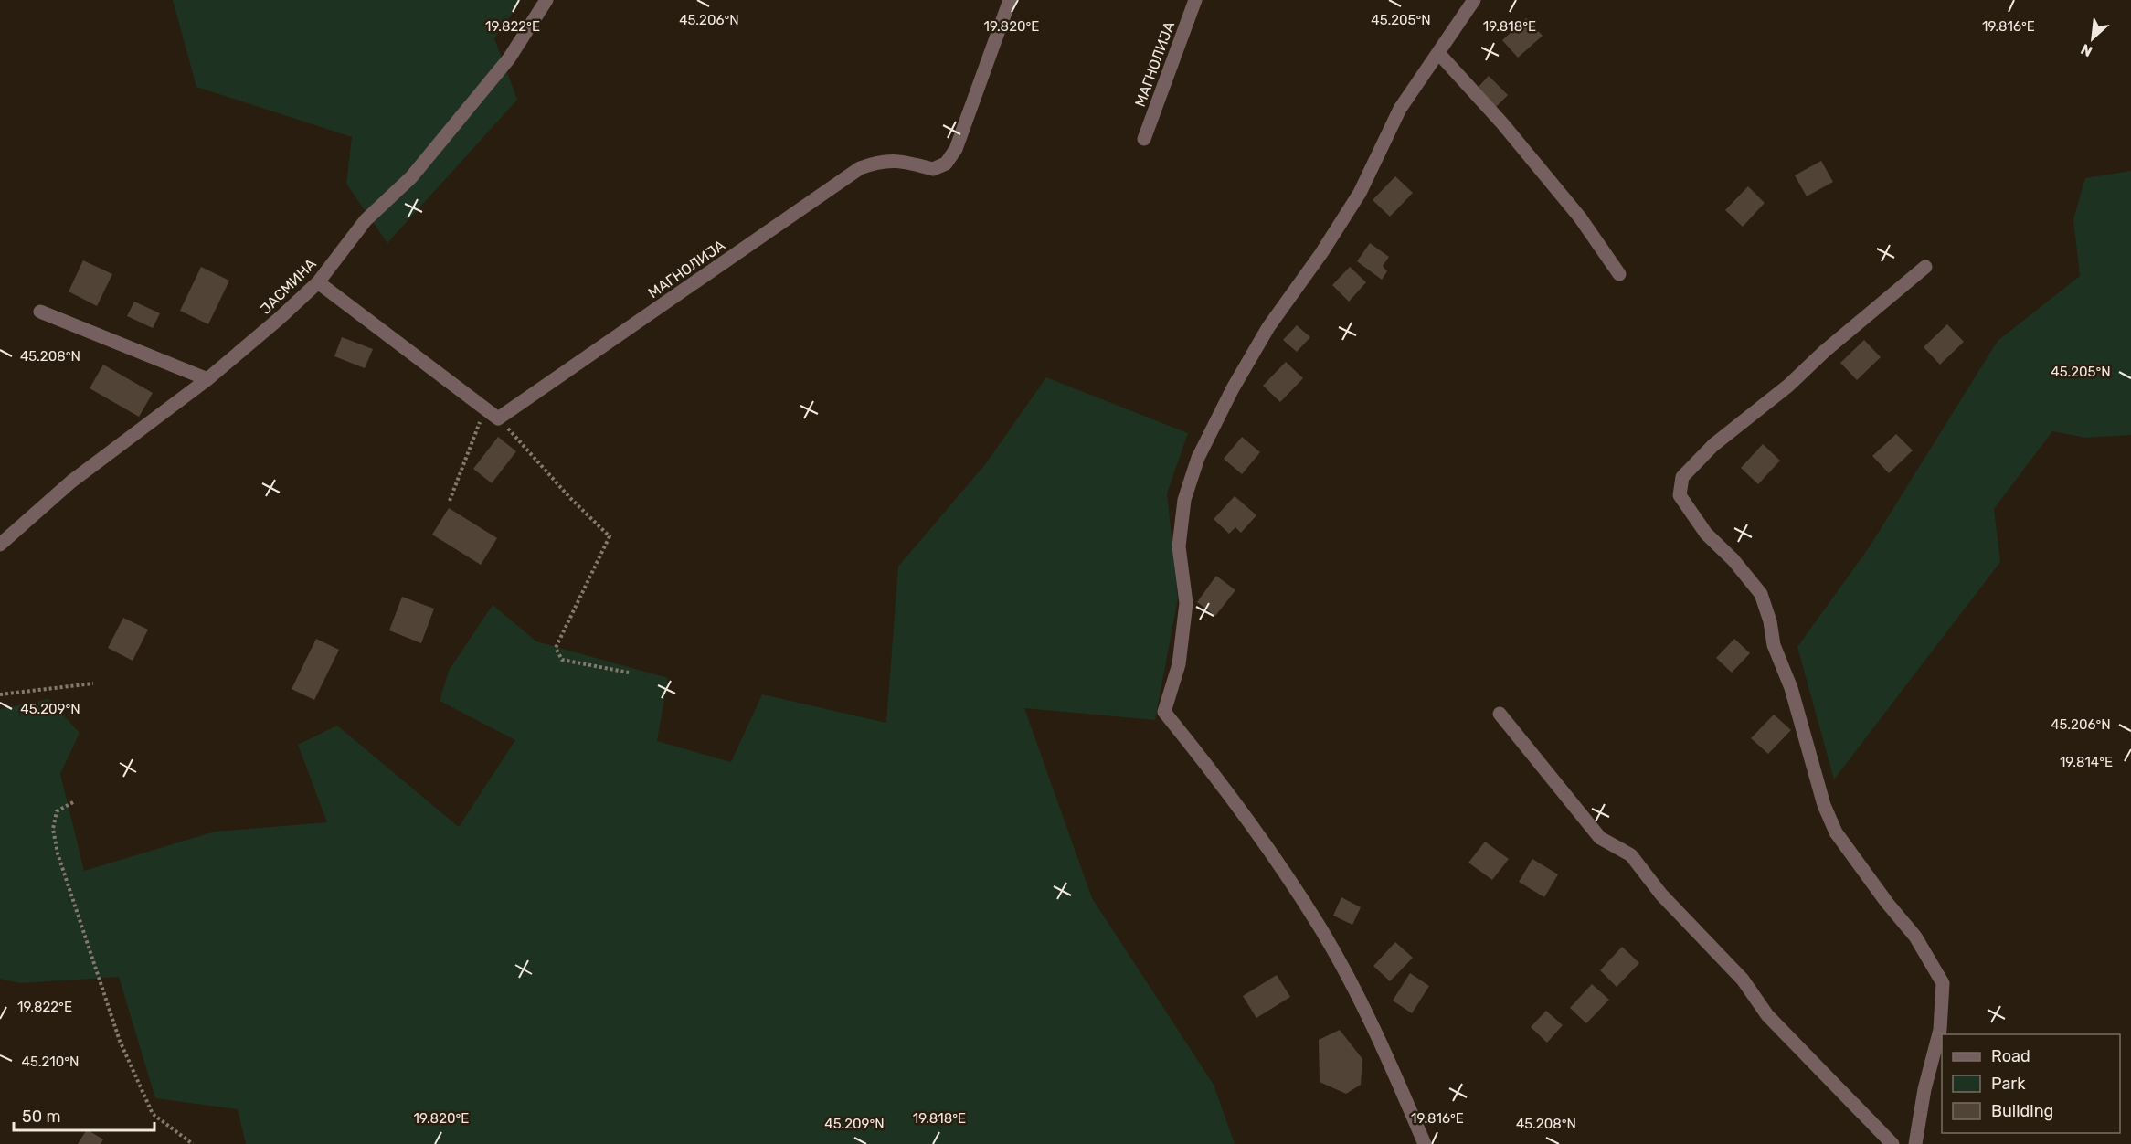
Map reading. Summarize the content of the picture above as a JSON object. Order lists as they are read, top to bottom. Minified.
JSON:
{"streets":{"street":["МАГНОЛИЈА","ЈАСМИНА"]},"legend":["Road","Park","Building"],"scale_bar":"50 m","north":"bottom left","coordinates":["45.206°N","45.205°N","19.822°E","19.820°E","19.818°E","19.816°E","45.208°N","45.209°N","19.814°E","45.210°N"]}
